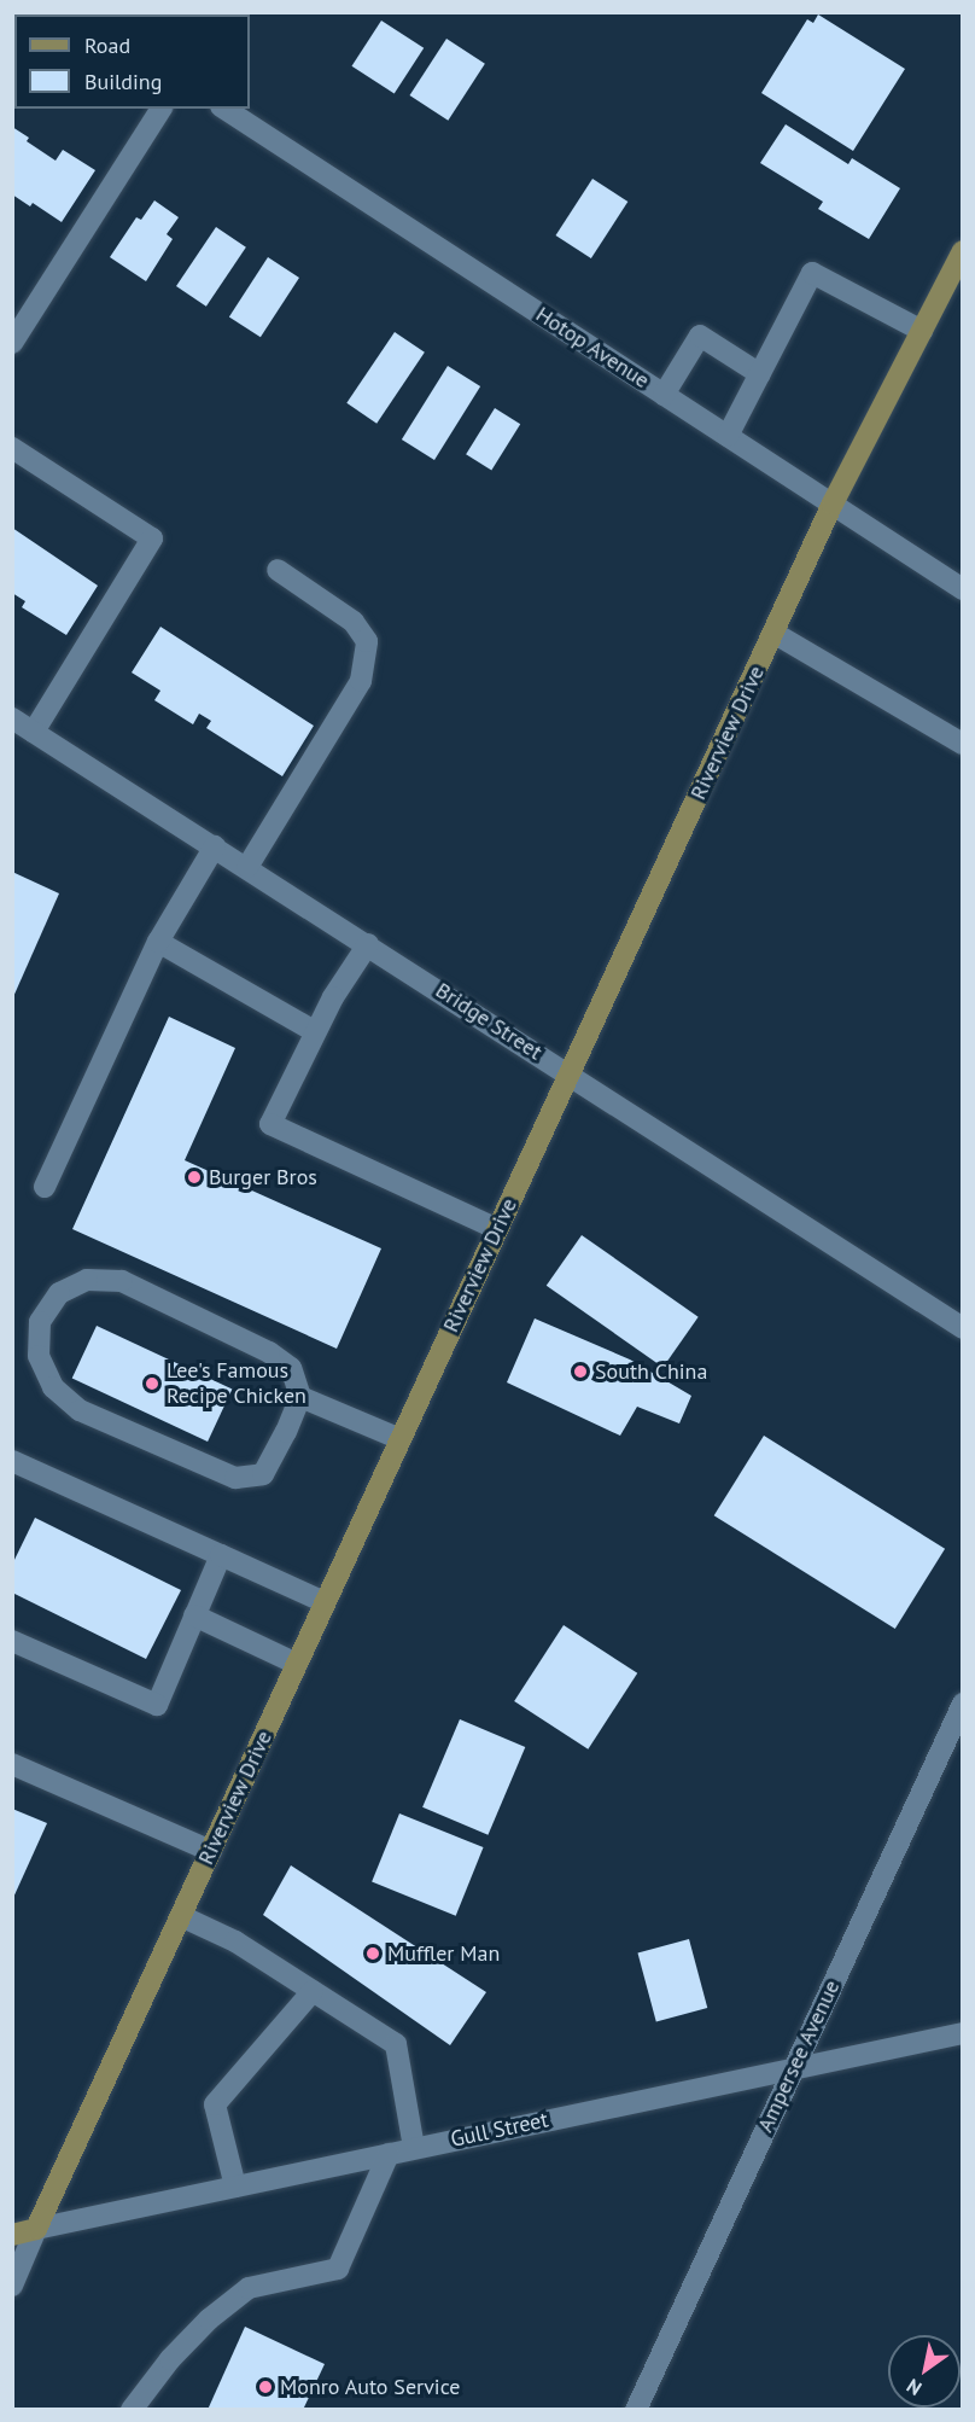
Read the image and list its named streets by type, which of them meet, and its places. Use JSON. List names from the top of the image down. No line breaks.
{"streets":{"main road":["Riverview Drive"],"street":["Hotop Avenue","Bridge Street","Ampersee Avenue","Gull Street"]},"crossings":[["Hotop Avenue","Riverview Drive"],["Riverview Drive","Bridge Street"],["Riverview Drive","Gull Street"],["Ampersee Avenue","Gull Street"]],"places":["Burger Bros","South China","Lee's Famous Recipe Chicken","Muffler Man","Monro Auto Service"],"legend":["Road","Building"],"north":"bottom left"}
